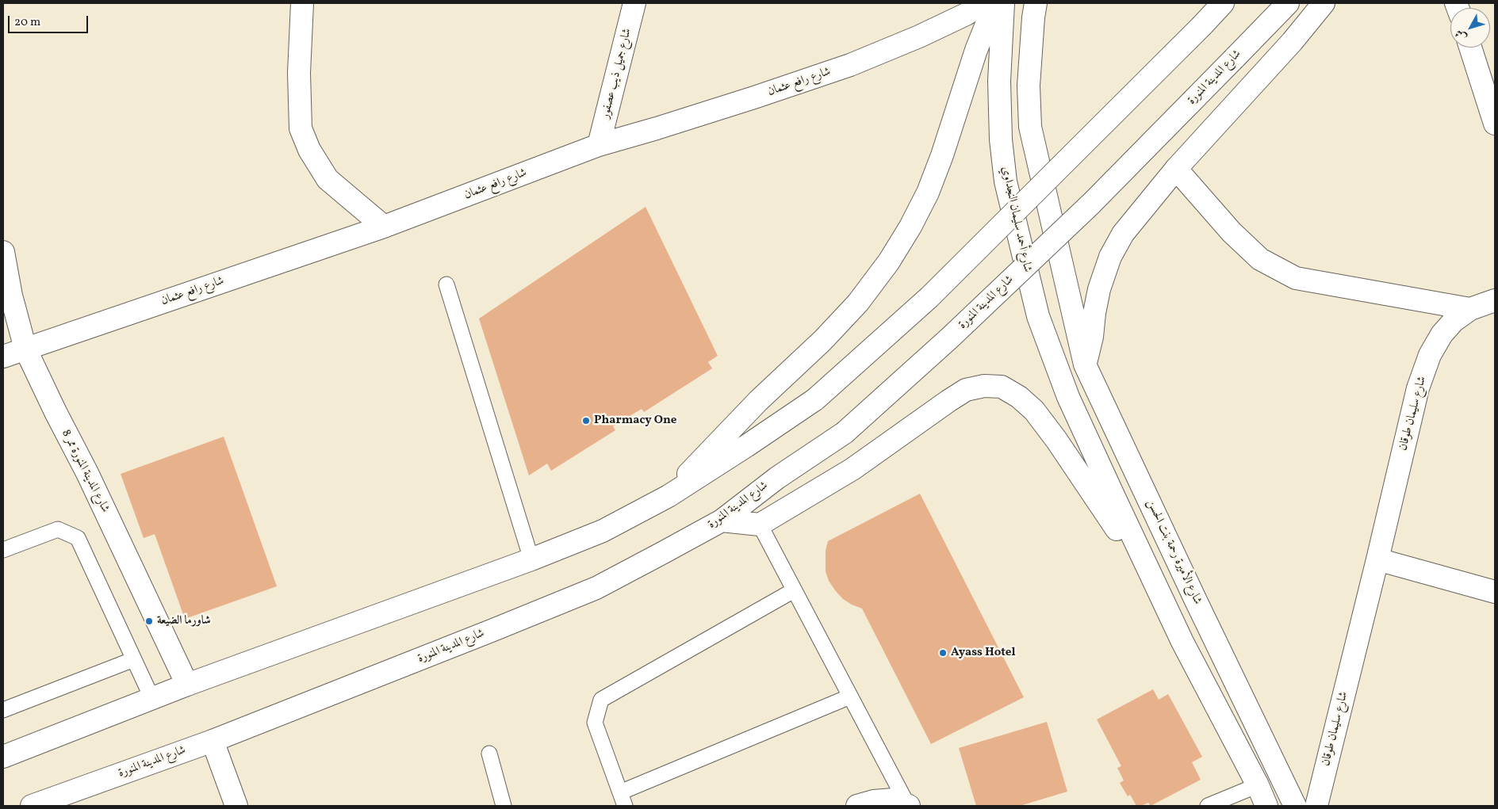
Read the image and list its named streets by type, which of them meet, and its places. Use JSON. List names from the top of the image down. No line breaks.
{"streets":{"street":["شارع جميل ذيب عصفور","شارع المدينة المنورة","شارع رافع عثمان","شارع أحمد سليمان النجداوي","شارع سليمان طوقان","شارع المدينة المنورة ممر 8","شارع الأميرة رحمة بنت الحسن"]},"crossings":[["شارع جميل ذيب عصفور","شارع رافع عثمان"],["شارع رافع عثمان","شارع المدينة المنورة ممر 8"]],"places":["Pharmacy One","شاورما الضيعة","Ayass Hotel"],"scale_bar":"20 m","north":"bottom left"}
